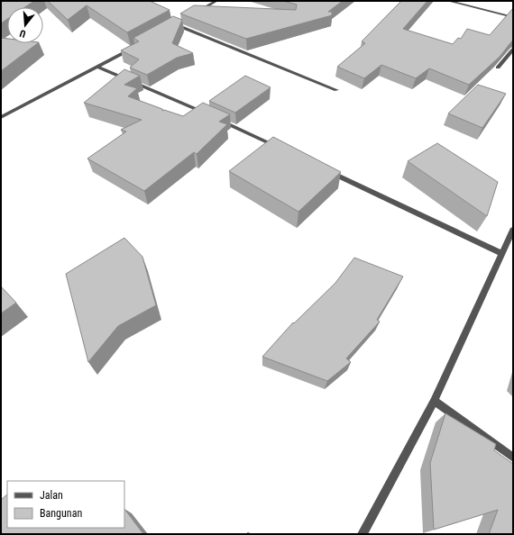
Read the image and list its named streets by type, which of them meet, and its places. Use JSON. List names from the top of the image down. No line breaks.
{"legend":["Jalan","Bangunan"],"north":"bottom"}
